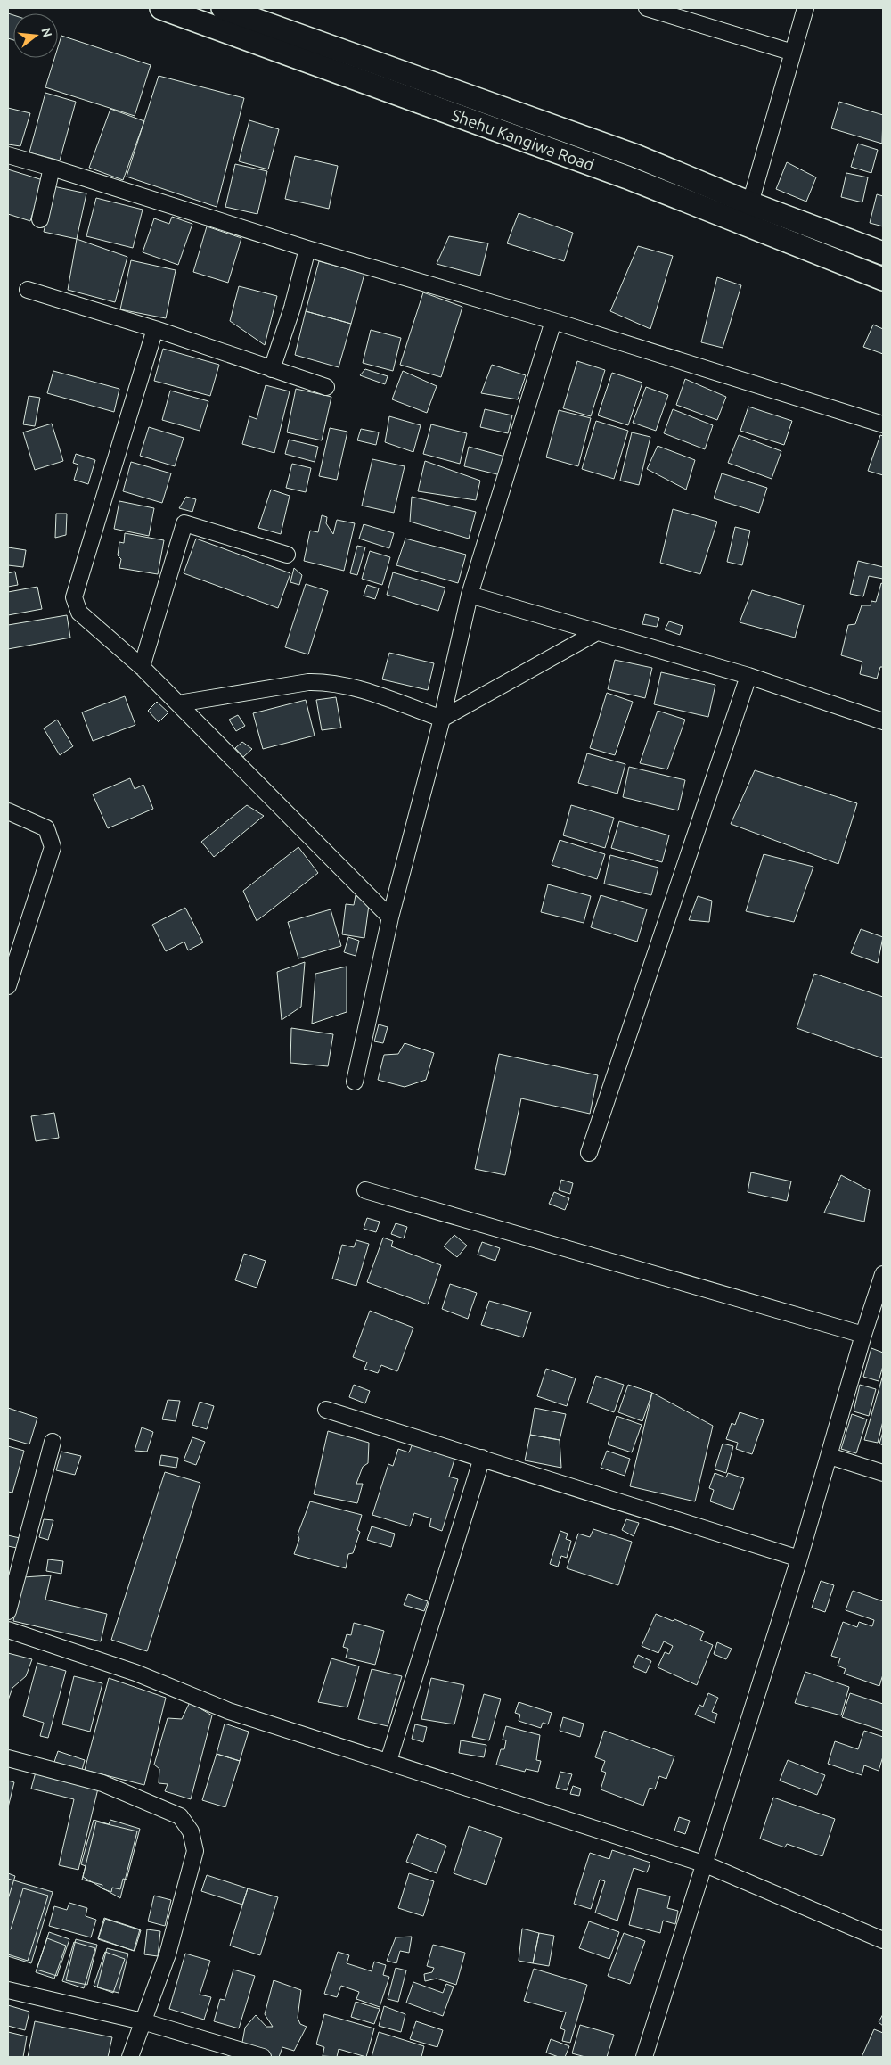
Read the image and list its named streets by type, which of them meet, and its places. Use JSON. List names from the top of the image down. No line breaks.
{"streets":{"main road":["Shehu Kangiwa Road"]},"north":"right"}
